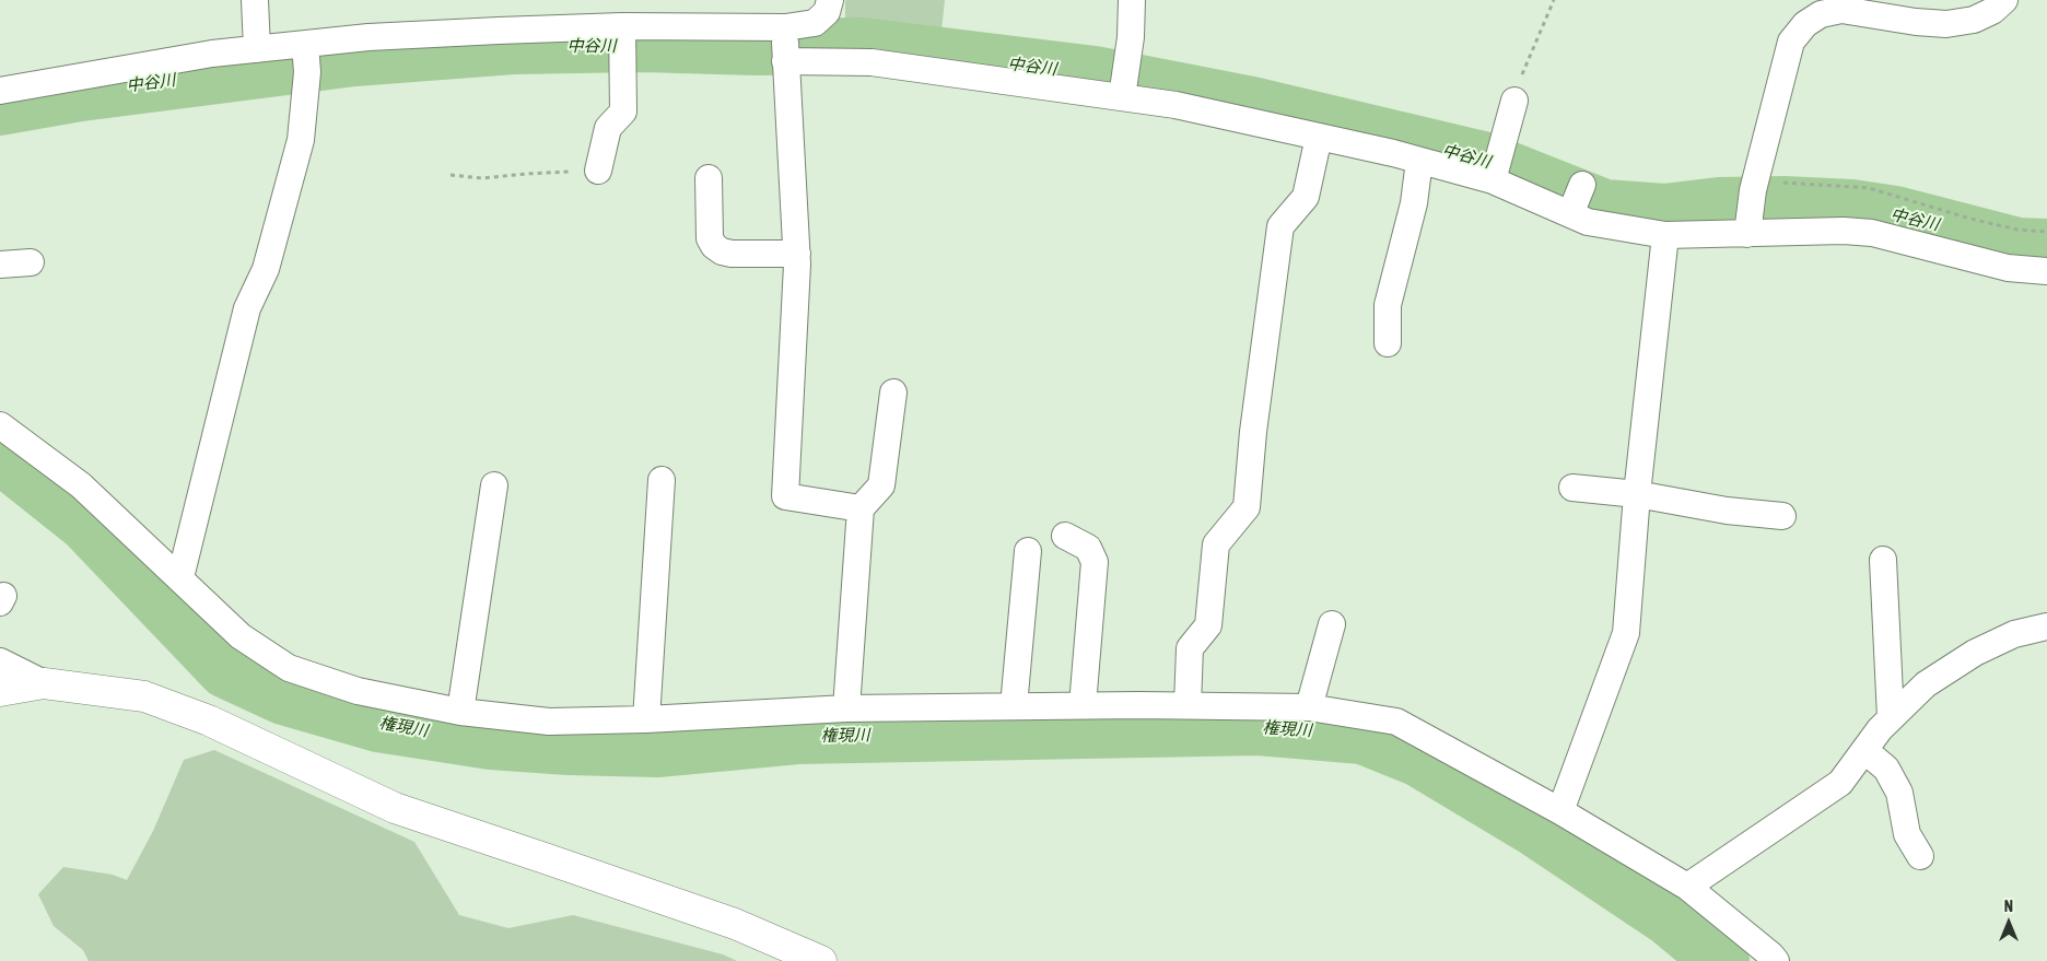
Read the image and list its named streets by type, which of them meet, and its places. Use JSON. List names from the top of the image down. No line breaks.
{"water":["中谷川","権現川"],"north":"top"}
